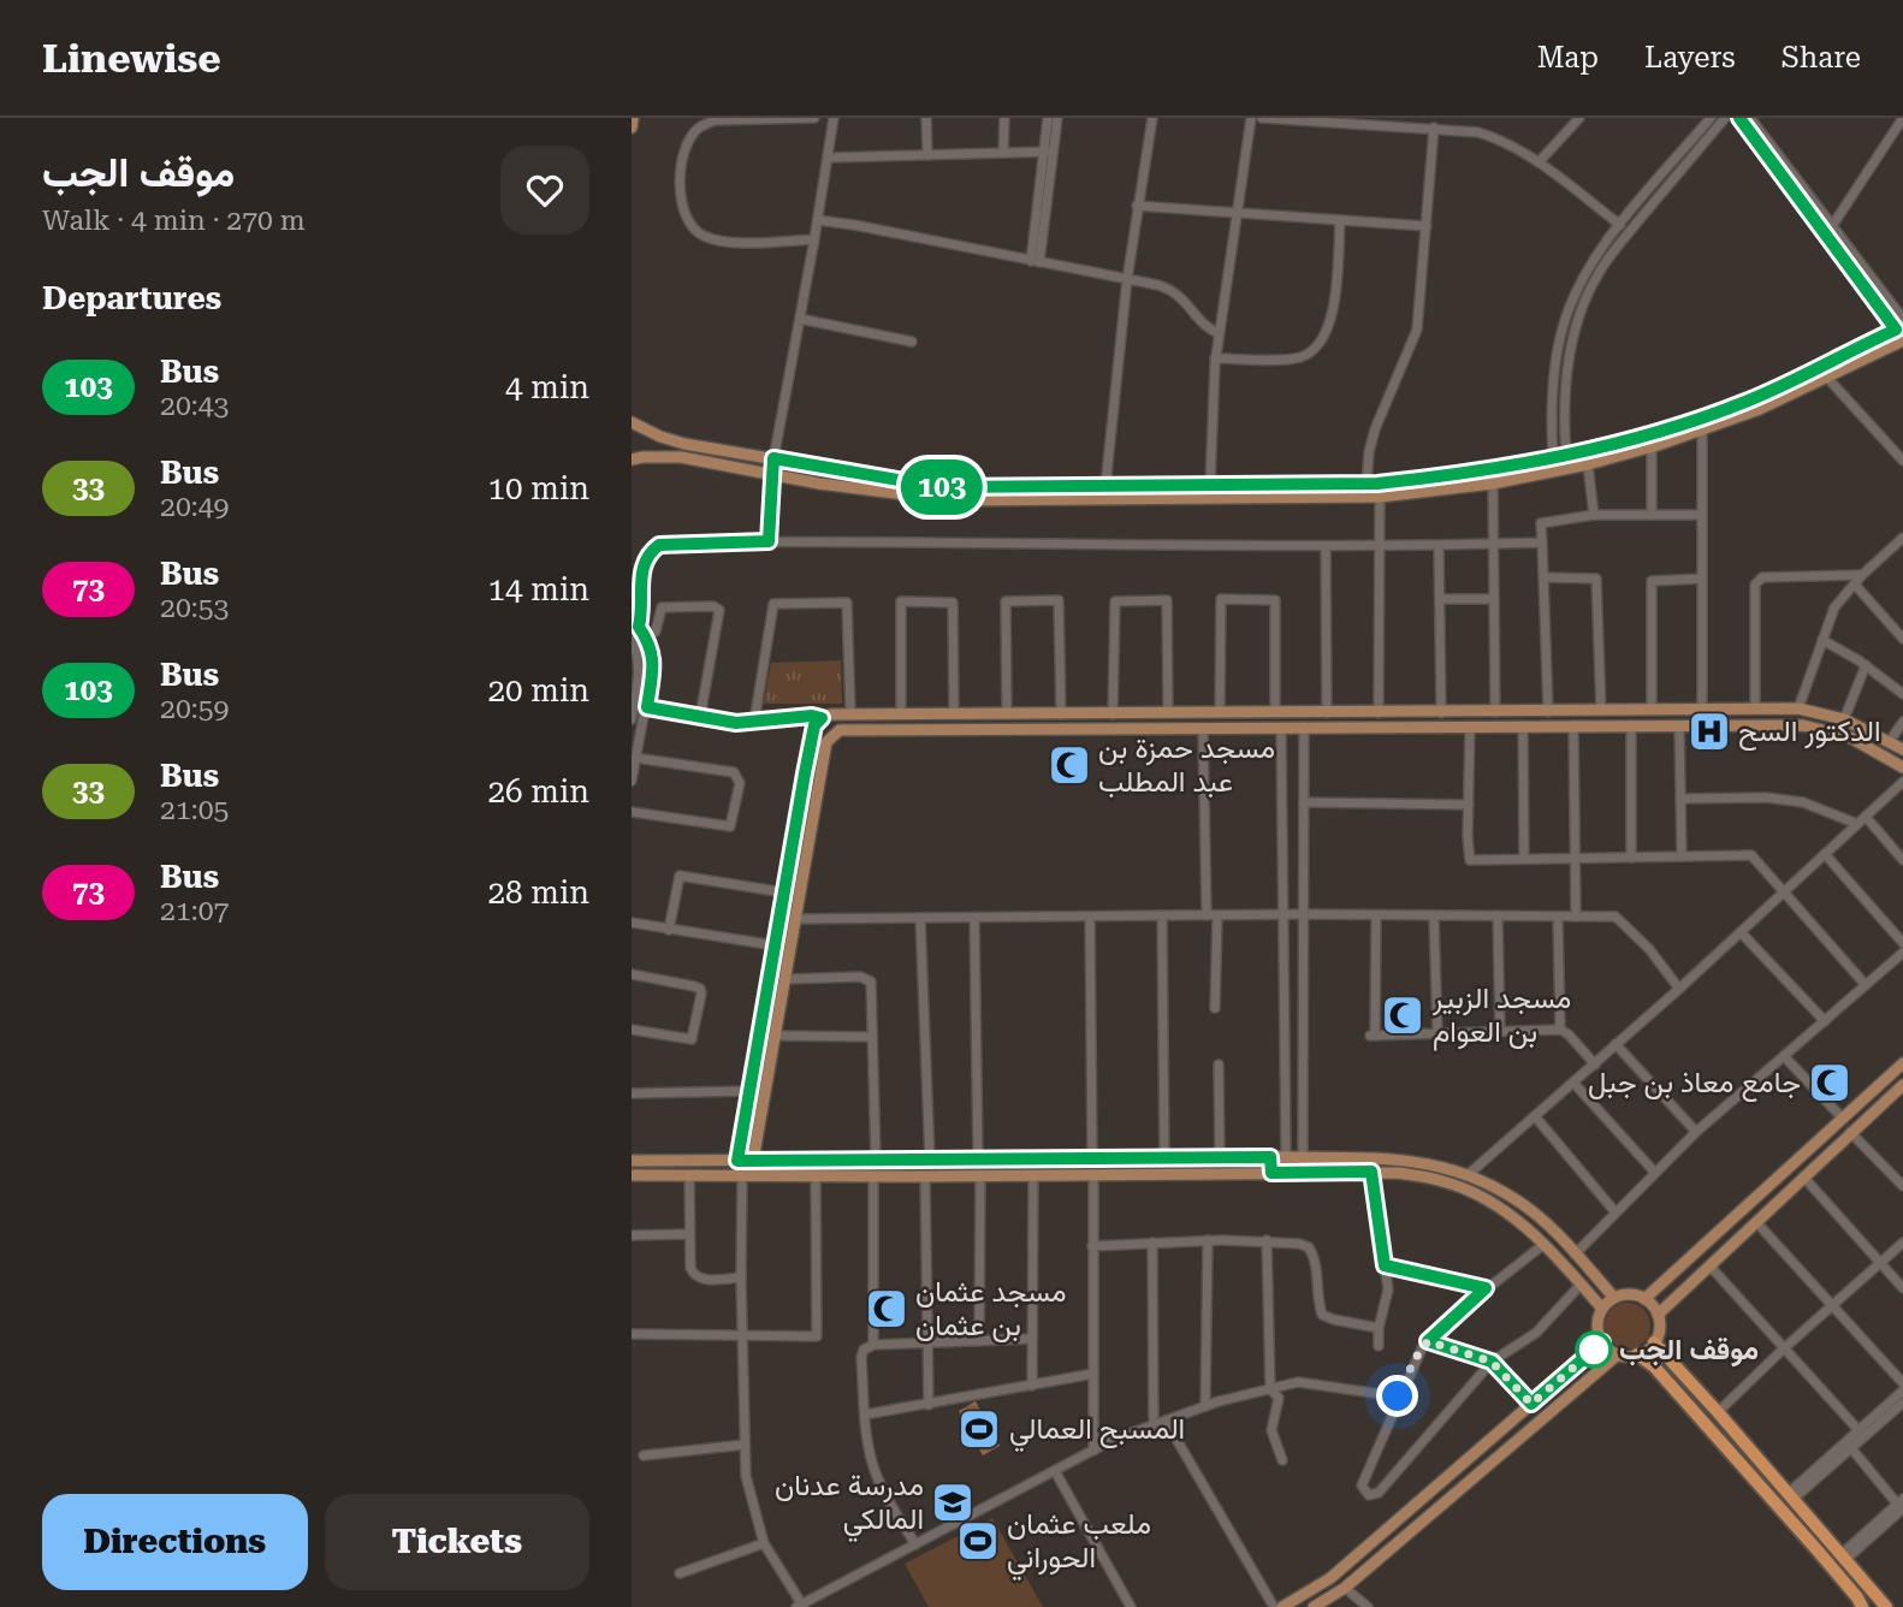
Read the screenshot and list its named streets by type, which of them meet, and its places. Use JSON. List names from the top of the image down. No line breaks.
{"places":{"hospital":["الدكتور السح"],"mosque":["مسجد حمزة بن عبد المطلب","مسجد الزبير بن العوام","جامع معاذ بن جبل","مسجد عثمان بن عثمان"],"other":["موقف الجب"],"sports":["المسبح العمالي","ملعب عثمان الحوراني"],"school or university":["مدرسة عدنان المالكي"]},"lines":["bus line 103"],"page":{"header":"Linewise","nav":["Map","Layers","Share"],"heading":[["موقف الجب","Walk · 4 min · 270 m"],"Departures"],"on_map":"103","list":[{"mark":"103","name":"Bus","note":"20:43","value":"4 min"},{"mark":"33","name":"Bus","note":"20:49","value":"10 min"},{"mark":"73","name":"Bus","note":"20:53","value":"14 min"},{"mark":"103","name":"Bus","note":"20:59","value":"20 min"},{"mark":"33","name":"Bus","note":"21:05","value":"26 min"},{"mark":"73","name":"Bus","note":"21:07","value":"28 min"}],"buttons":["Directions","Tickets"]}}
